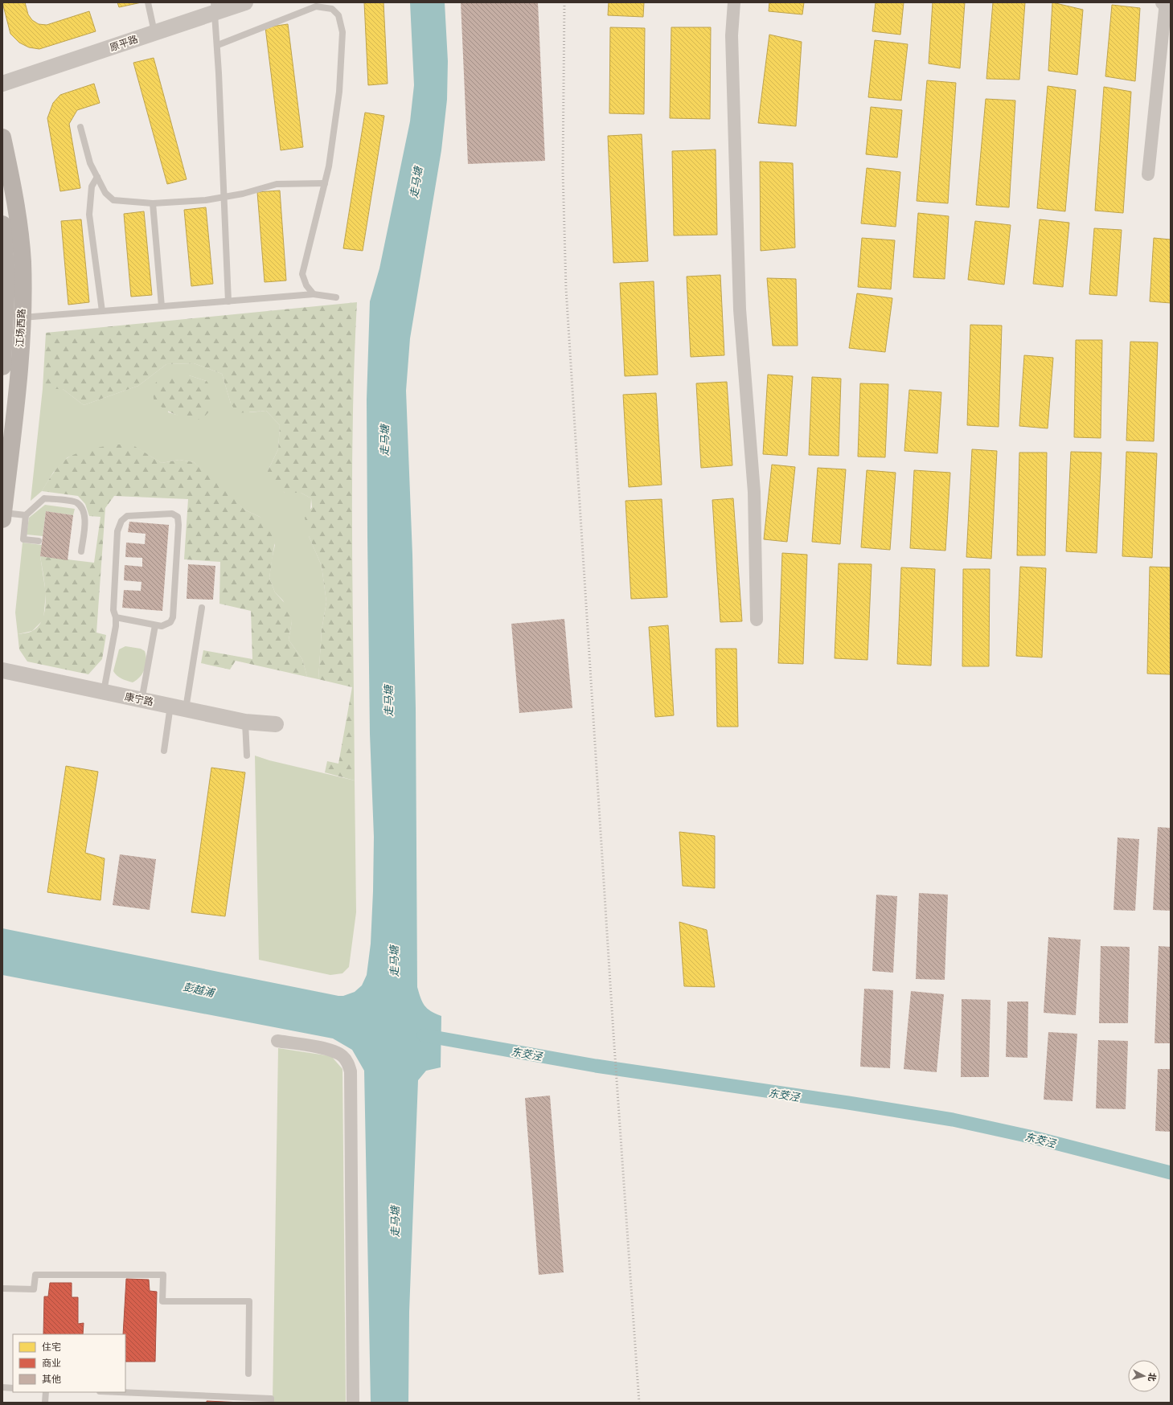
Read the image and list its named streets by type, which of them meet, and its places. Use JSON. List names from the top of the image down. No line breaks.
{"streets":{"main road":["江场西路"],"street":["原平路","康宁路"]},"water":["走马塘","彭越浦","东茭泾"],"legend":["住宅","商业","其他"],"north":"right"}
